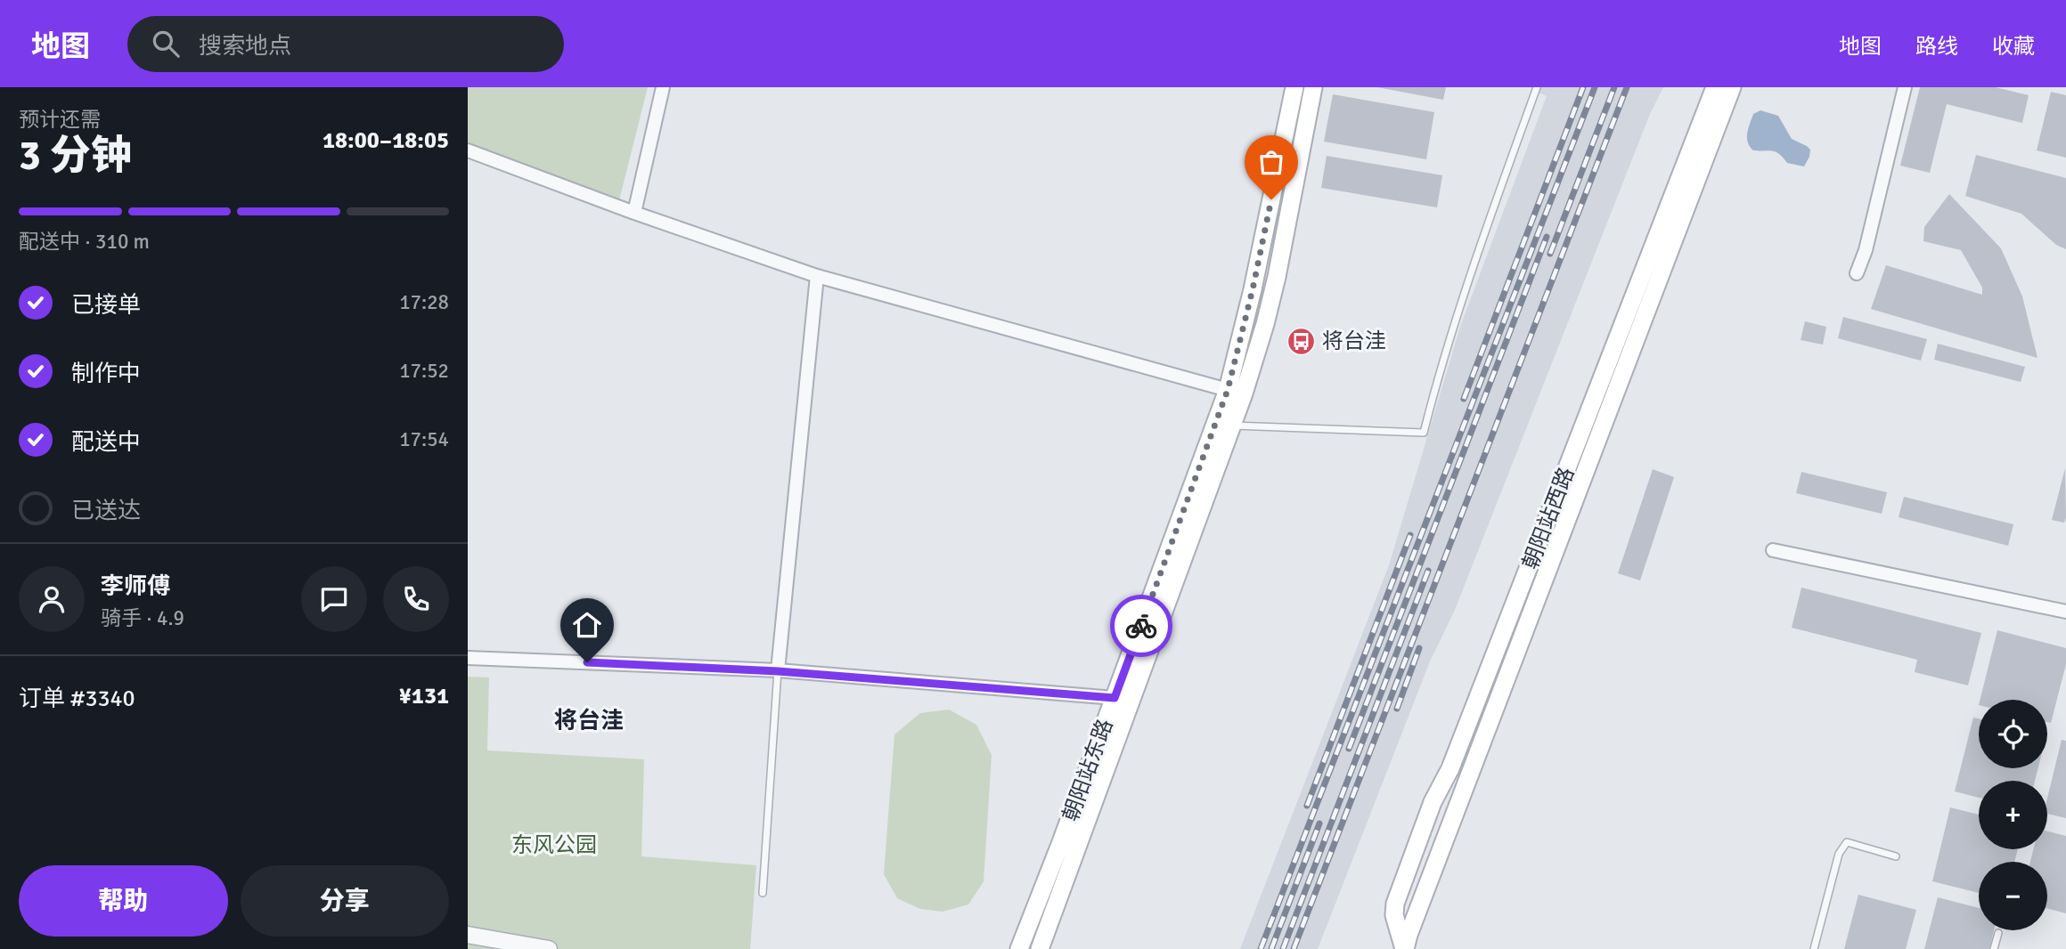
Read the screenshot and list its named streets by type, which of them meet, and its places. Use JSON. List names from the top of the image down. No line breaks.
{"streets":{"main road":["朝阳站西路","朝阳站东路"]},"districts":["将台洼"],"parks":["东风公园"],"places":{"bus stop":["将台洼"]},"page":{"header":"地图","search":"搜索地点","nav":["地图","路线","收藏"],"heading":["3 分钟","预计还需","18:00–18:05"],"panel":["李师傅","骑手 · 4.9","订单 #3340","¥131"],"bar":"配送中 · 310 m","list":[["已接单","17:28"],["制作中","17:52"],["配送中","17:54"],"已送达"],"map_buttons":["+","−"],"buttons":["帮助","分享"]}}
